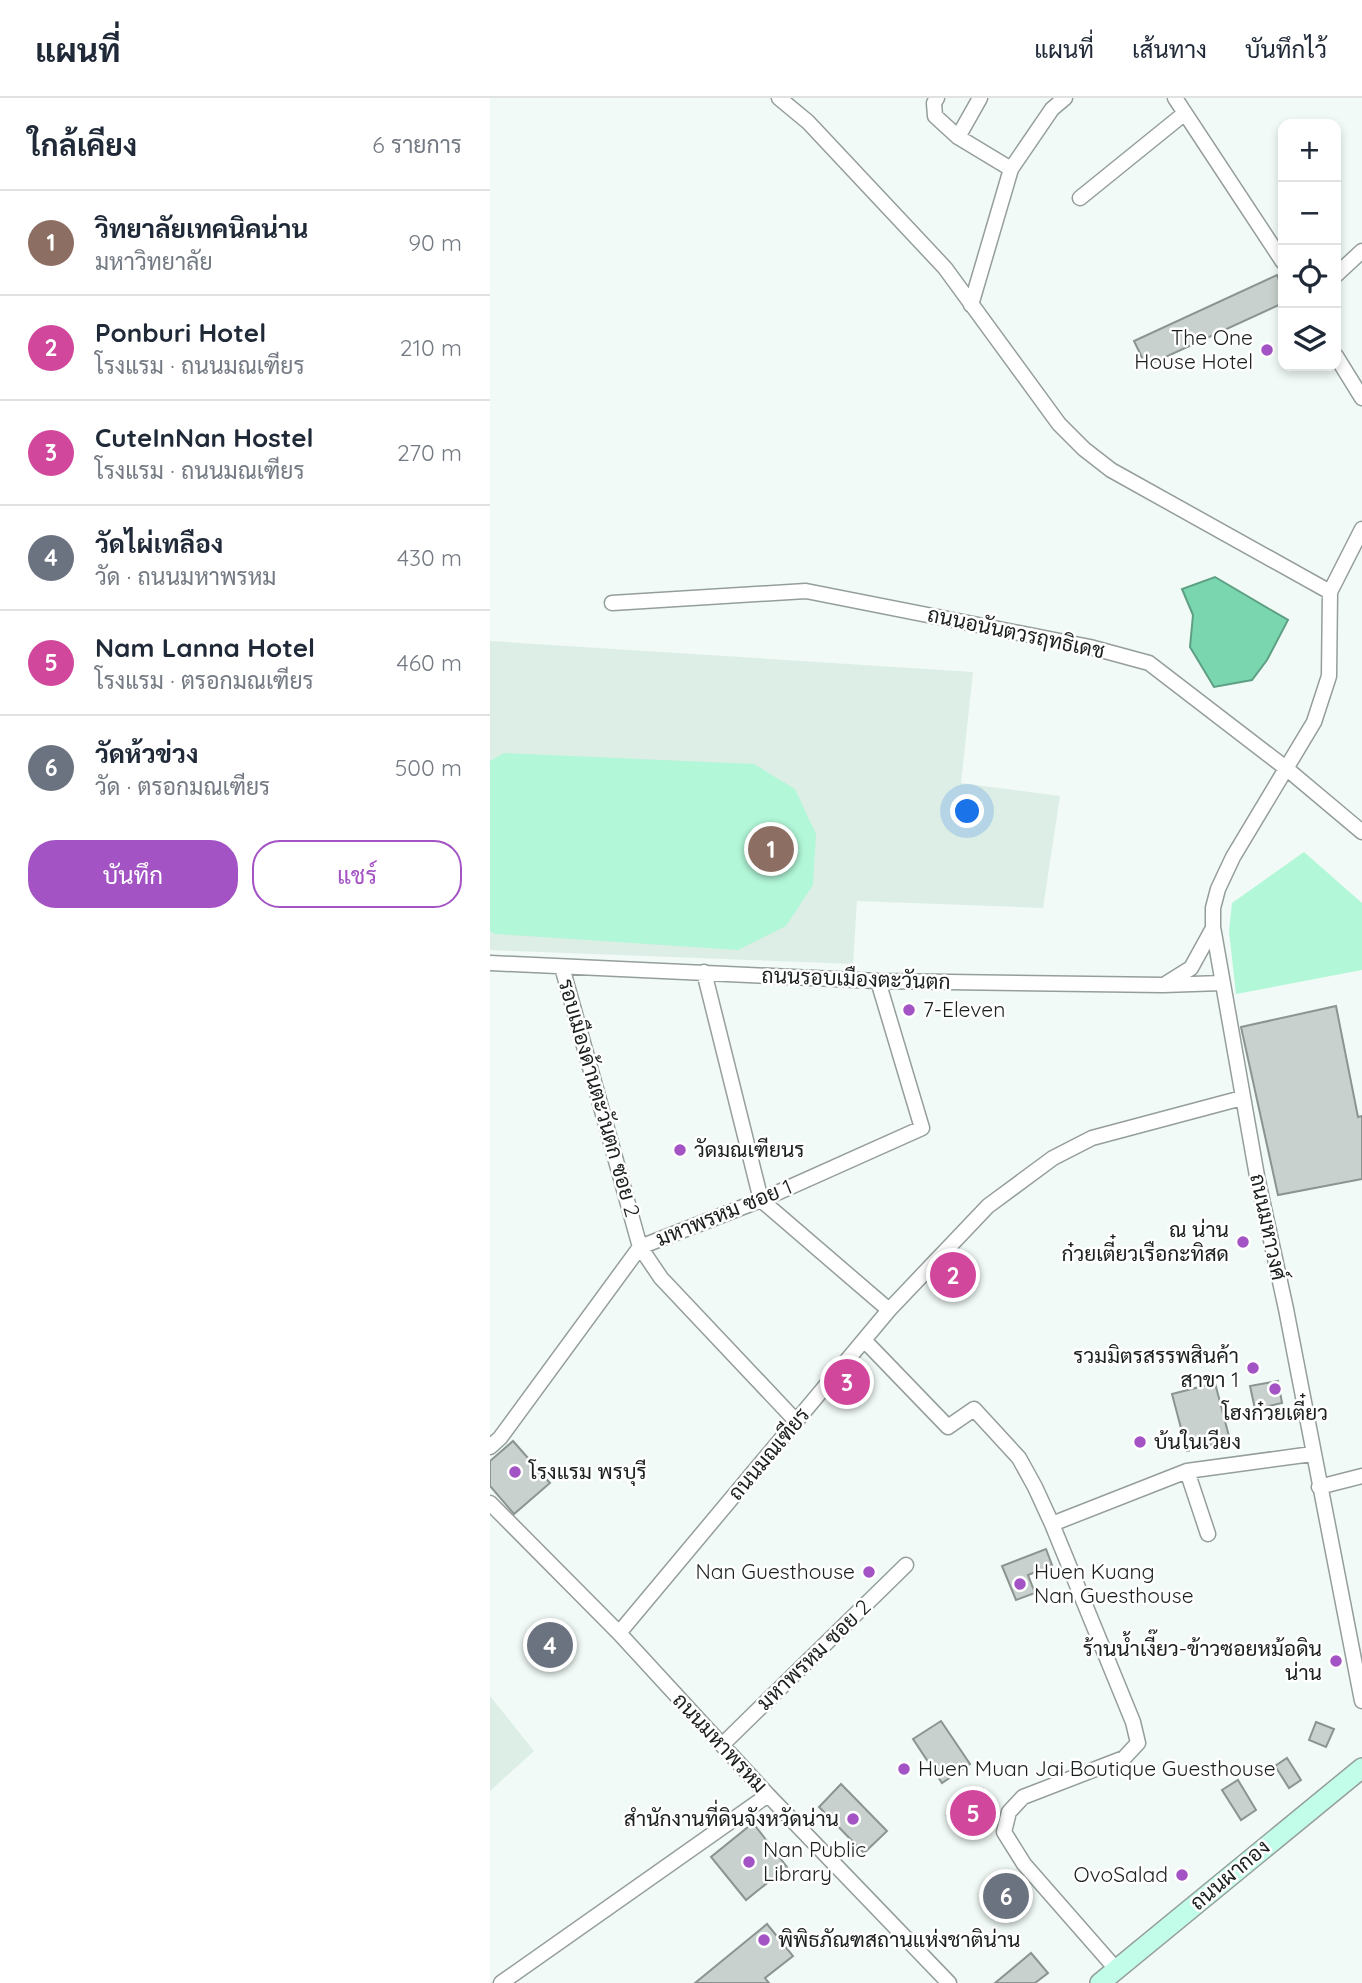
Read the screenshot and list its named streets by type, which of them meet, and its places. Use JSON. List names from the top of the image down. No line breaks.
{"streets":{"main road":["ถนนผากอง"],"street":["ถนนอนันตวรฤทธิเดช","ถนนรอบเมืองตะวันตก","รอบเมืองด้านตะวันตก ซอย 2","มหาพรหม ซอย 1","ถนนมหาวงศ์","ถนนมณเฑียร","มหาพรหม ซอย 2","ถนนมหาพรหม"]},"crossings":[["ถนนอนันตวรฤทธิเดช","ถนนมหาวงศ์"],["ถนนรอบเมืองตะวันตก","รอบเมืองด้านตะวันตก ซอย 2"],["ถนนรอบเมืองตะวันตก","มหาพรหม ซอย 1"],["ถนนรอบเมืองตะวันตก","ถนนมหาวงศ์"],["รอบเมืองด้านตะวันตก ซอย 2","มหาพรหม ซอย 1"],["รอบเมืองด้านตะวันตก ซอย 2","ถนนมณเฑียร"],["ถนนมหาวงศ์","ถนนมณเฑียร"],["ถนนมณเฑียร","ถนนมหาพรหม"],["มหาพรหม ซอย 2","ถนนมหาพรหม"]],"places":["The One House Hotel","7-Eleven","วัดมณเฑียนร","ณ น่าน ก๋วยเตี๋ยวเรือกะทิสด","รวมมิตรสรรพสินค้า สาขา 1","โฮงก๋วยเตี๋ยว","บ้นในเวียง","โรงแรม พรบุรี","Nan Guesthouse","Huen Kuang Nan Guesthouse","ร้านน้ำเงี๊ยว-ข้าวซอยหม้อดิน น่าน","Huen Muan Jai Boutique Guesthouse","สำนักงานที่ดินจังหวัดน่าน","Nan Public Library","OvoSalad","พิพิธภัณฑสถานแห่งชาติน่าน"],"page":{"header":"แผนที่","nav":["แผนที่","เส้นทาง","บันทึกไว้"],"heading":["ใกล้เคียง","6 รายการ"],"map_buttons":["+","−"],"list":[{"mark":"1","name":"วิทยาลัยเทคนิคน่าน","note":"มหาวิทยาลัย","value":"90 m"},{"mark":"2","name":"Ponburi Hotel","note":"โรงแรม · ถนนมณเฑียร","value":"210 m"},{"mark":"3","name":"CuteInNan Hostel","note":"โรงแรม · ถนนมณเฑียร","value":"270 m"},{"mark":"4","name":"วัดไผ่เทลือง","note":"วัด · ถนนมหาพรหม","value":"430 m"},{"mark":"5","name":"Nam Lanna Hotel","note":"โรงแรม · ตรอกมณเฑียร","value":"460 m"},{"mark":"6","name":"วัดห้วข่วง","note":"วัด · ตรอกมณเฑียร","value":"500 m"}],"buttons":["บันทึก","แชร์"],"pins":["1","2","3","4","5","6"]}}
